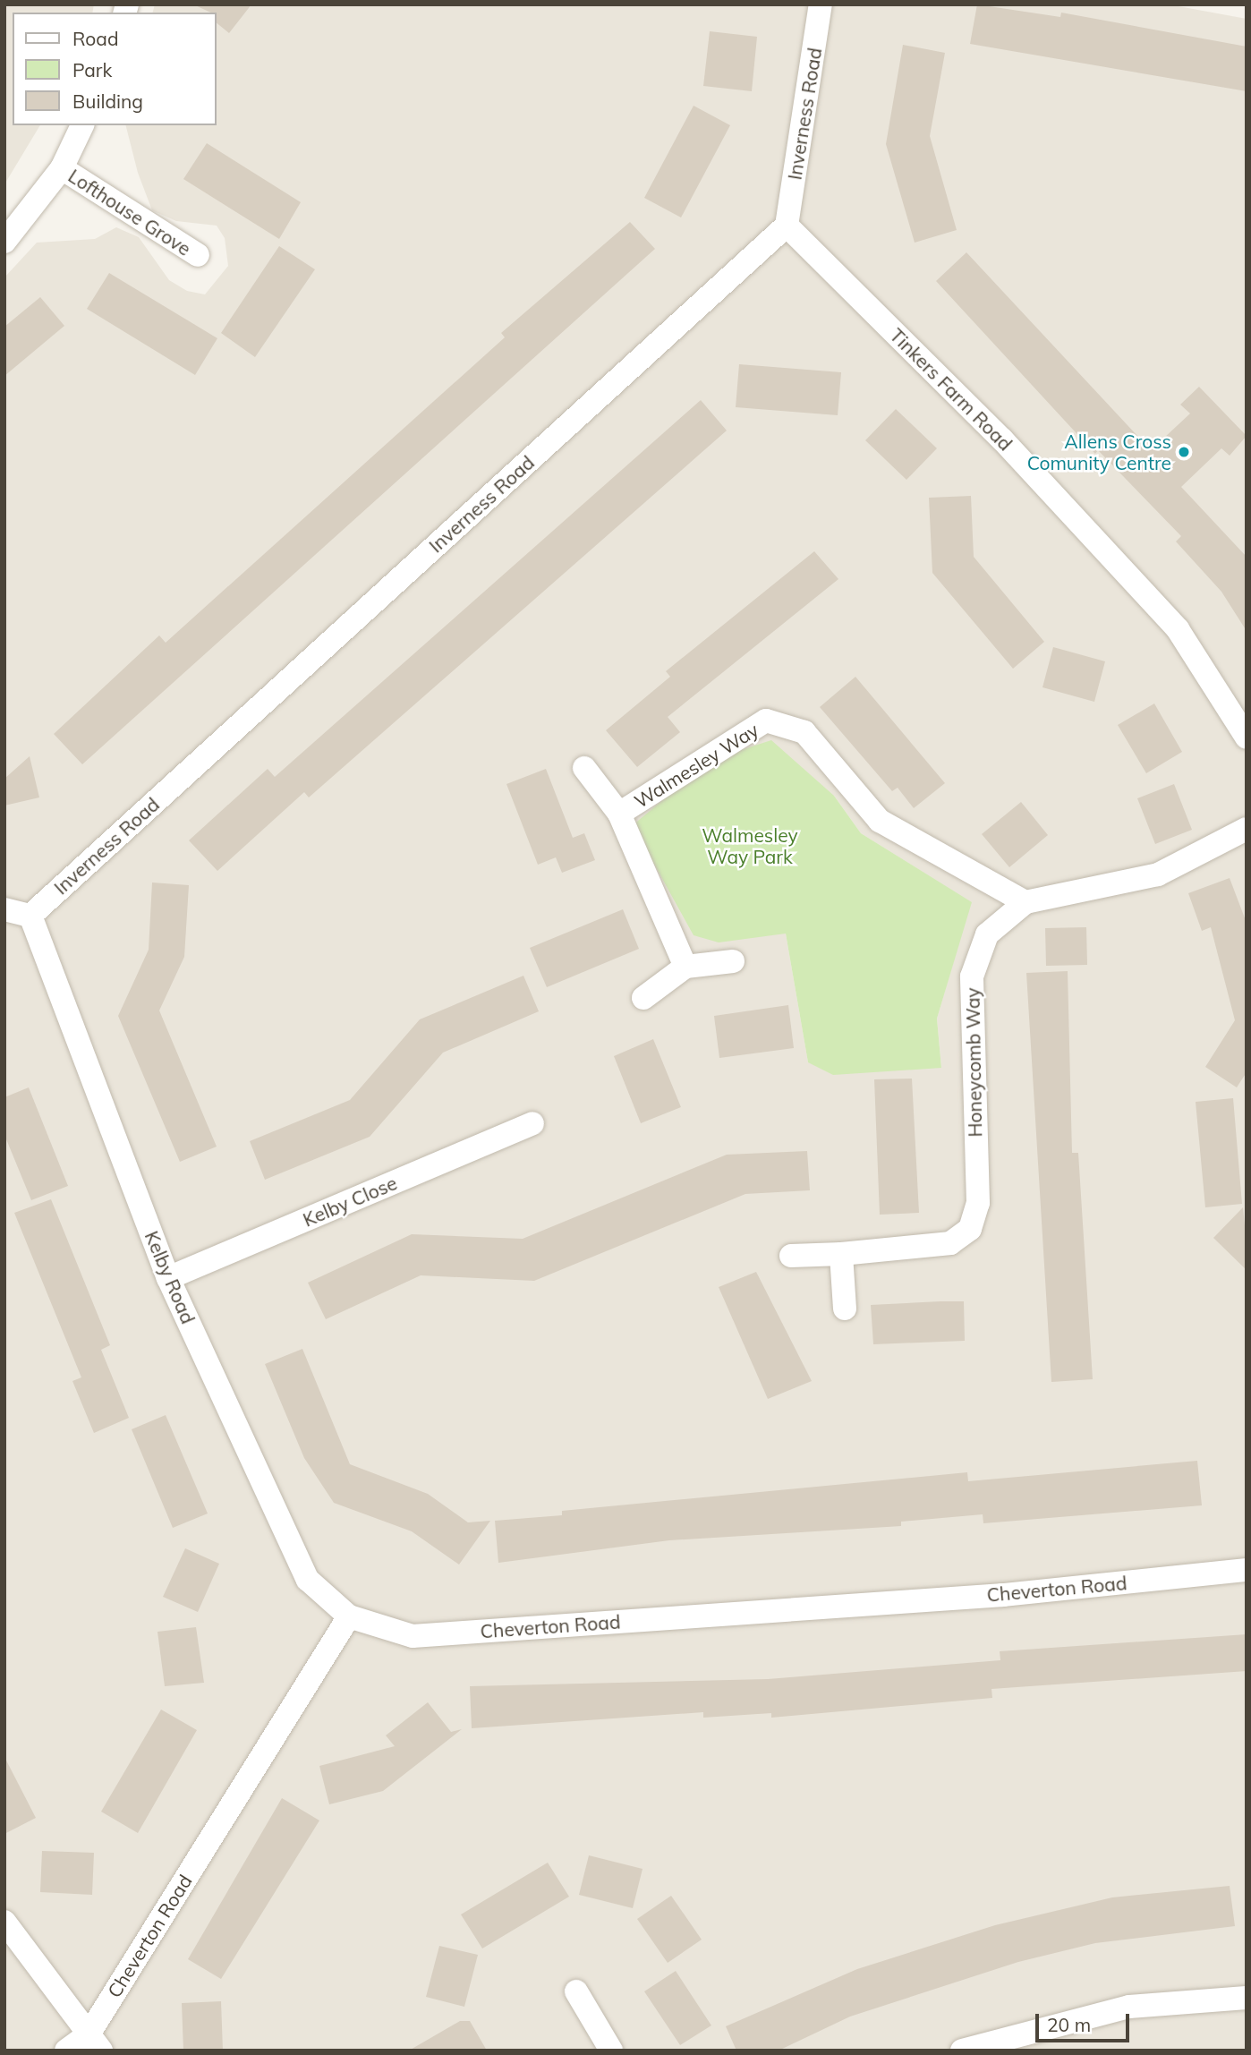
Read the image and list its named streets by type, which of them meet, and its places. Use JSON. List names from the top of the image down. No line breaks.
{"streets":{"street":["Inverness Road","Lofthouse Grove","Tinkers Farm Road","Walmesley Way","Honeycomb Way","Kelby Close","Kelby Road","Cheverton Road"]},"crossings":[["Inverness Road","Tinkers Farm Road"],["Inverness Road","Kelby Road"],["Walmesley Way","Honeycomb Way"],["Kelby Close","Kelby Road"],["Kelby Road","Cheverton Road"]],"parks":["Walmesley Way Park"],"places":["Allens Cross Comunity Centre"],"legend":["Road","Park","Building"],"scale_bar":"20 m"}
